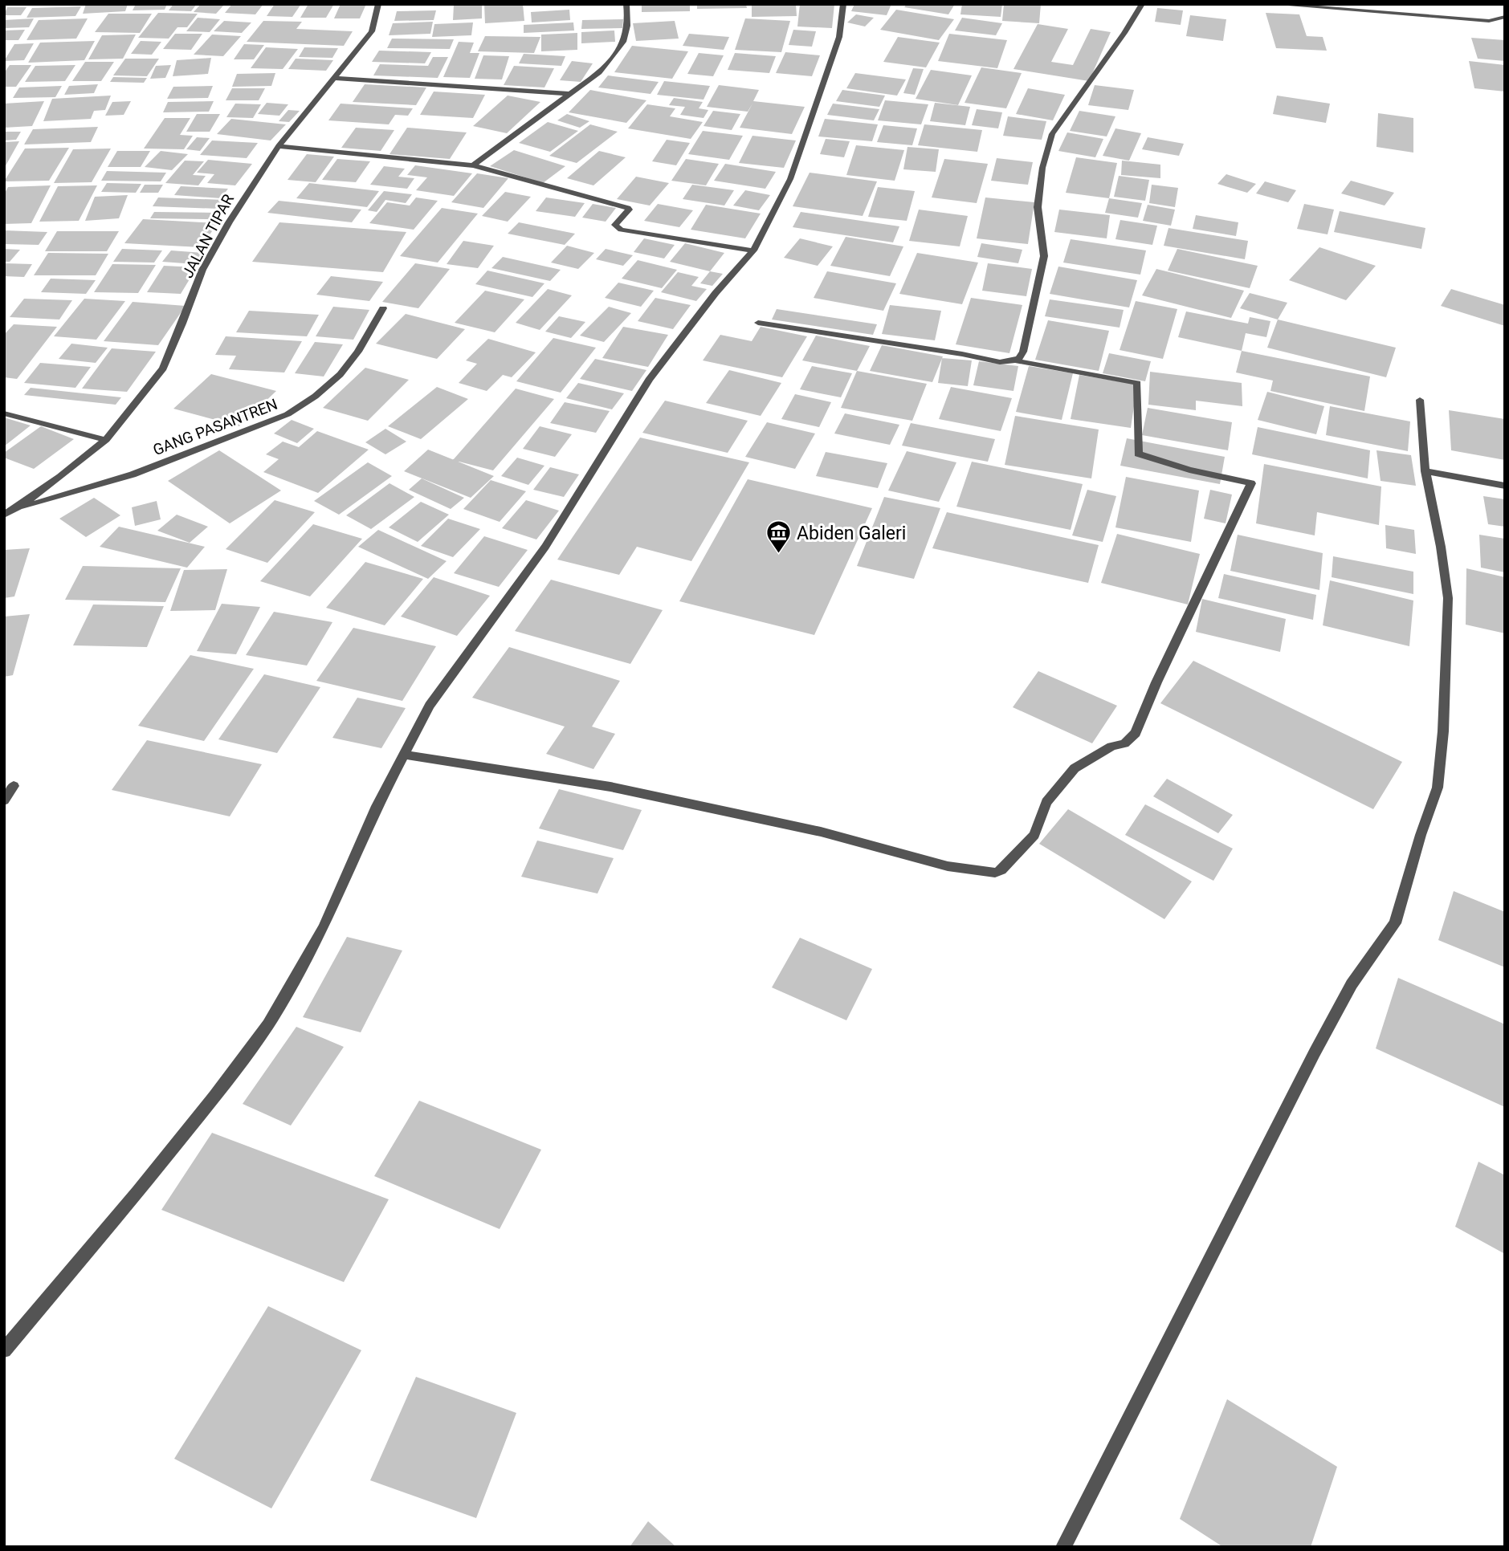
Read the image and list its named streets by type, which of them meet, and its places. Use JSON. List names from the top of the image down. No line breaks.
{"streets":{"street":["JALAN TIPAR","GANG PASANTREN"]},"crossings":[["JALAN TIPAR","GANG PASANTREN"]],"places":{"museum":["Abiden Galeri"]}}
